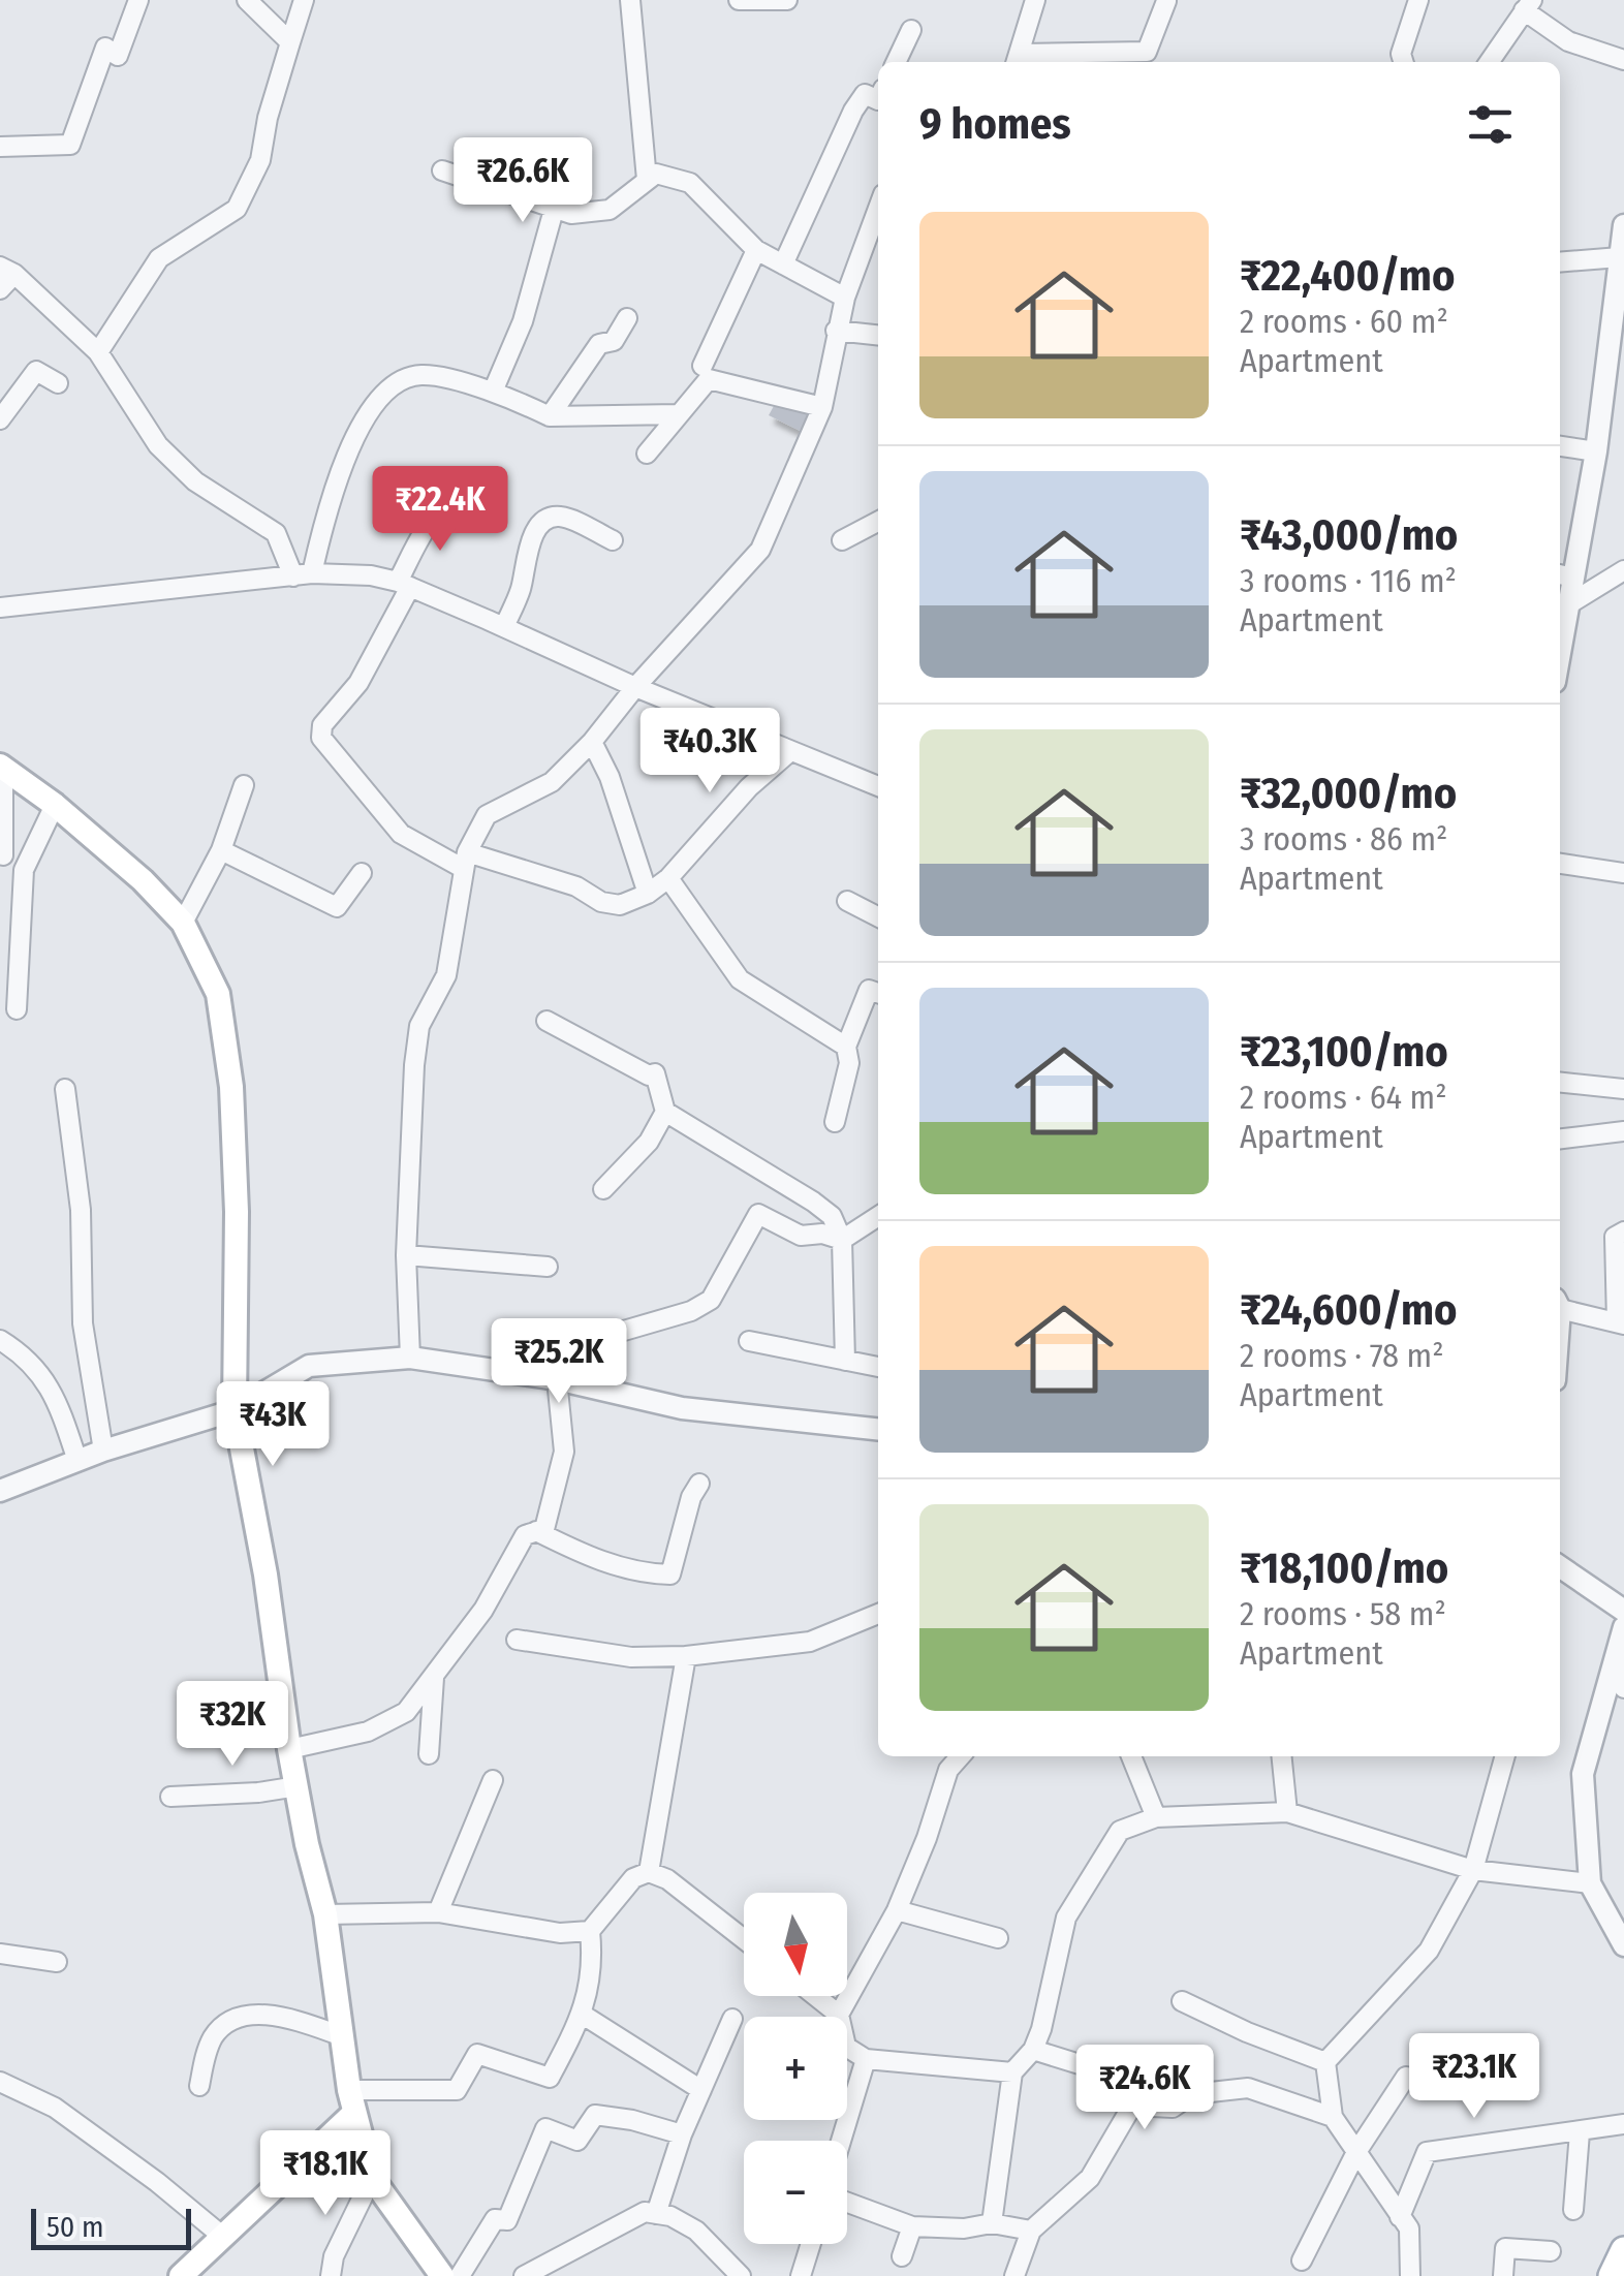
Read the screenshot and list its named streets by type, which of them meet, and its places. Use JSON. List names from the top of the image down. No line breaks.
{"scale_bar":"50 m","north":"bottom","page":{"heading":"9 homes","price":["₹26.6K","₹22.4K","₹40.3K","₹25.2K","₹43K","₹32K","₹23.1K","₹24.6K","₹18.1K"],"list":[{"name":"₹22,400/mo","note":"2 rooms · 60 m² · Apartment"},{"name":"₹43,000/mo","note":"3 rooms · 116 m² · Apartment"},{"name":"₹32,000/mo","note":"3 rooms · 86 m² · Apartment"},{"name":"₹23,100/mo","note":"2 rooms · 64 m² · Apartment"},{"name":"₹24,600/mo","note":"2 rooms · 78 m² · Apartment"},{"name":"₹18,100/mo","note":"2 rooms · 58 m² · Apartment"}],"map_buttons":["+","−"],"scale":"50 m"}}
